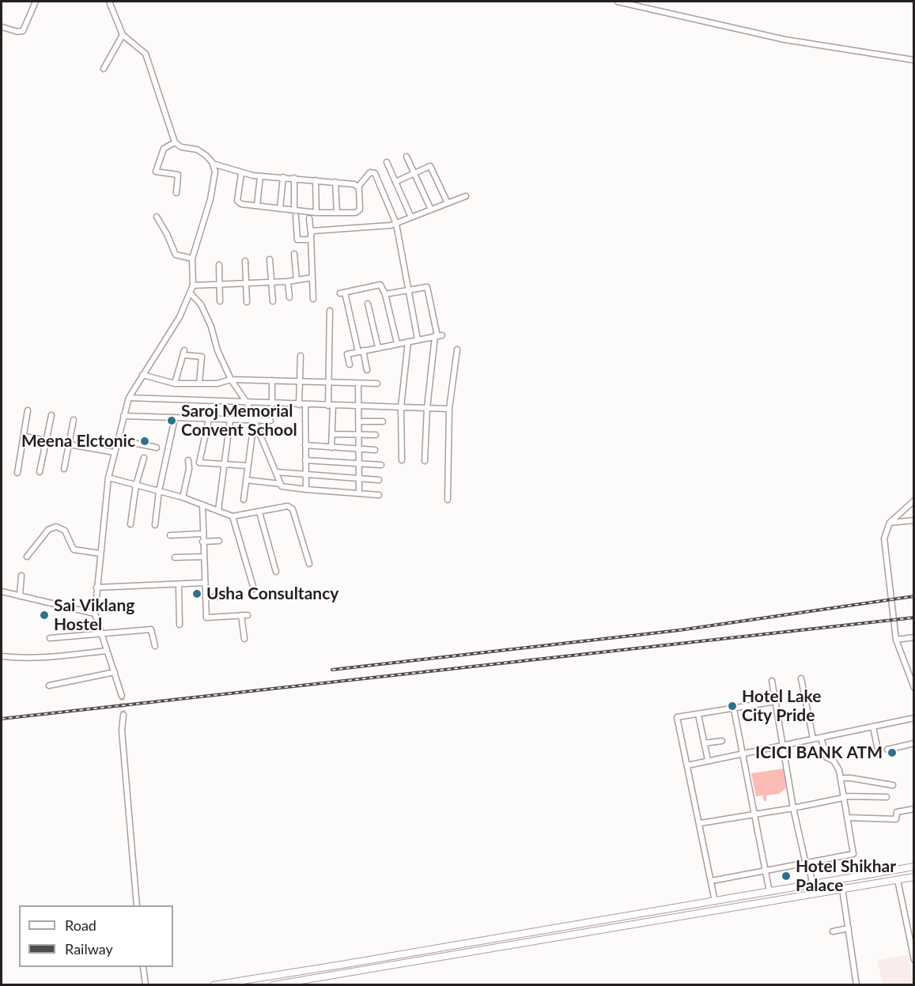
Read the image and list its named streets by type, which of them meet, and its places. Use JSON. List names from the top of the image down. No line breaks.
{"places":["Saroj Memorial Convent School","Meena Elctonic","Usha Consultancy","Sai Viklang Hostel","Hotel Lake City Pride","ICICI BANK ATM","Hotel Shikhar Palace"],"legend":["Road","Railway"]}
